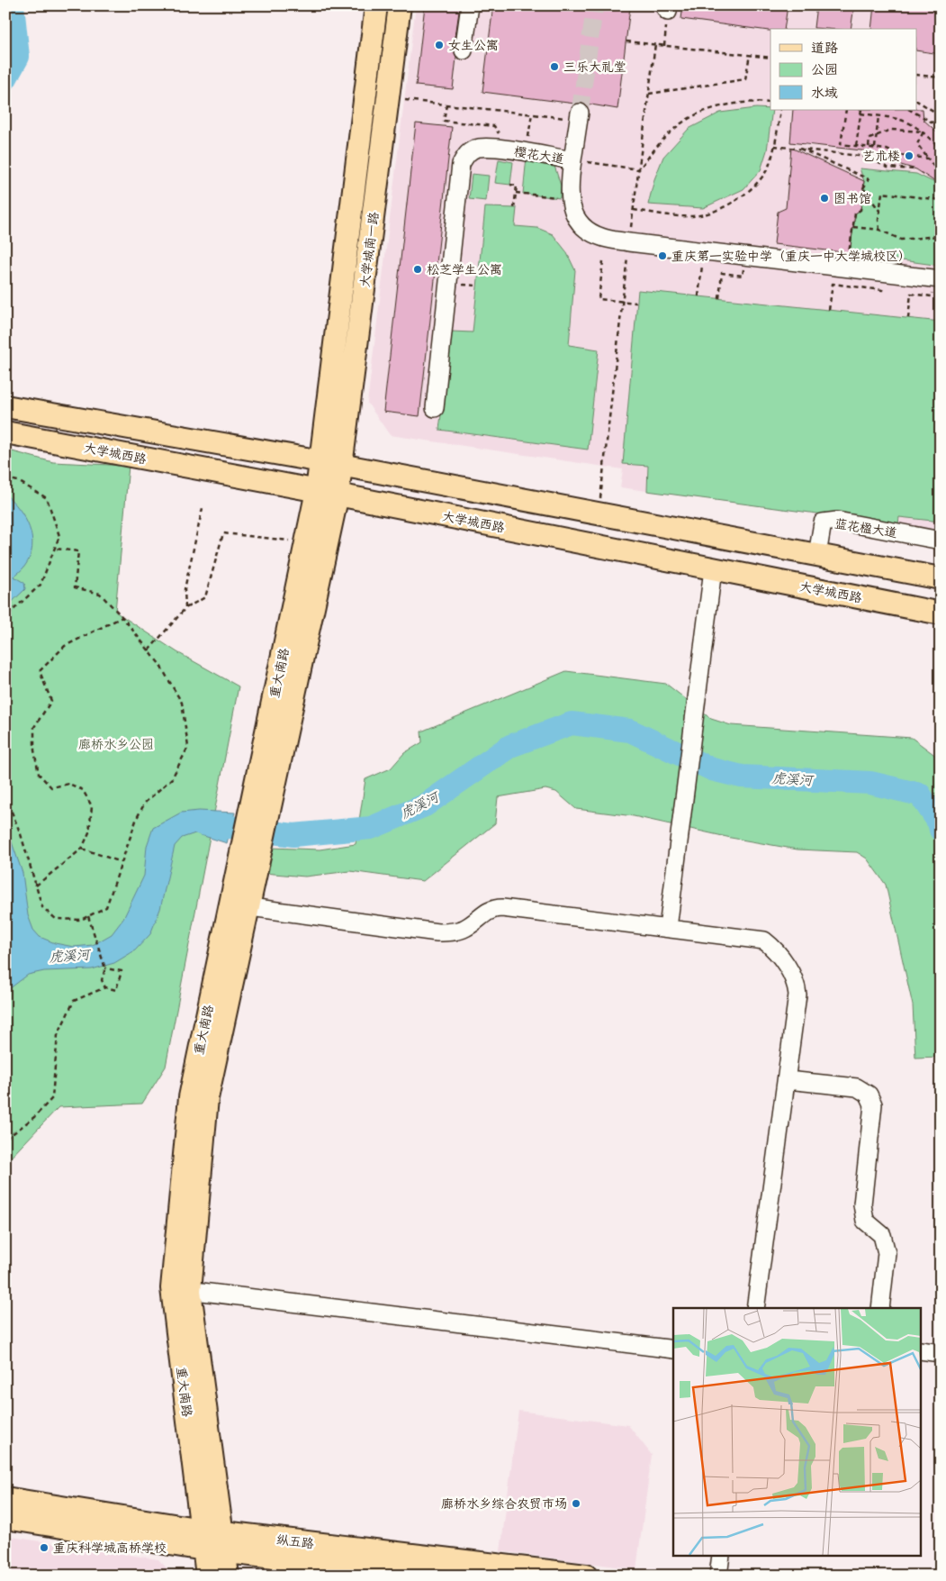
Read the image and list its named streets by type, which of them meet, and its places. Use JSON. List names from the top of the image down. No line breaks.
{"streets":{"main road":["大学城南一路","大学城西路","重大南路","纵五路"],"street":["樱花大道","蓝花楹大道"]},"crossings":[["大学城南一路","大学城西路"],["大学城南一路","重大南路"],["大学城西路","重大南路"],["重大南路","纵五路"]],"water":["虎溪河"],"parks":["廊桥水乡公园"],"places":["女生公寓","三乐大礼堂","艺术楼","图书馆","重庆第一实验中学（重庆一中大学城校区）","松芝学生公寓","廊桥水乡综合农贸市场","重庆科学城高桥学校"],"legend":["道路","公园","水域"]}
